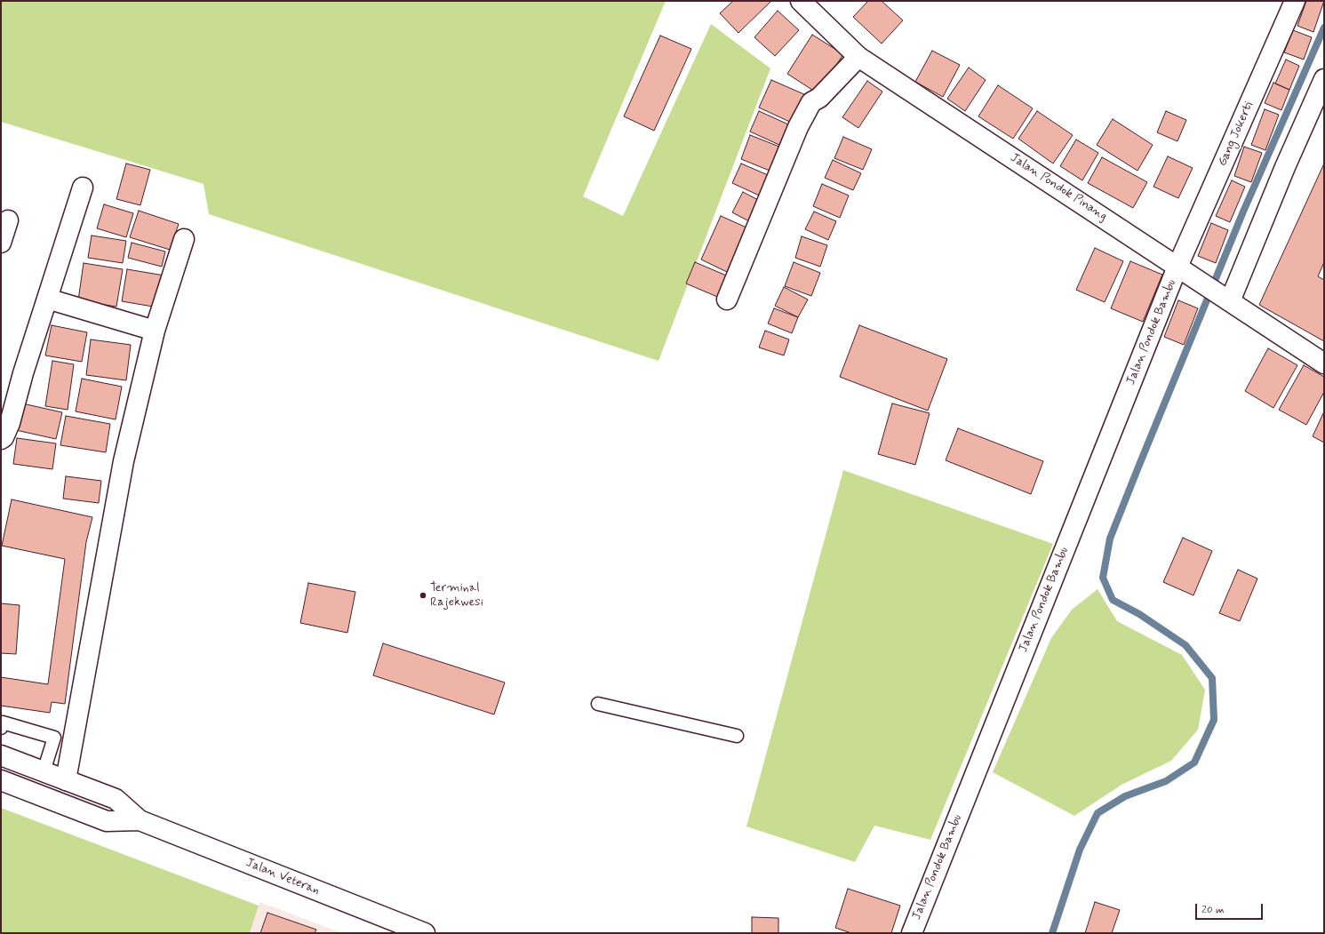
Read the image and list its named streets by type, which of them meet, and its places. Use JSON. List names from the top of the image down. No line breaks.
{"streets":{"street":["Gang Jokerti","Jalan Pondok Pinang","Jalan Pondok Bambu","Jalan Veteran"]},"crossings":[["Gang Jokerti","Jalan Pondok Pinang"],["Gang Jokerti","Jalan Pondok Bambu"],["Jalan Pondok Pinang","Jalan Pondok Bambu"]],"places":["Terminal Rajekwesi"],"scale_bar":"20 m"}
